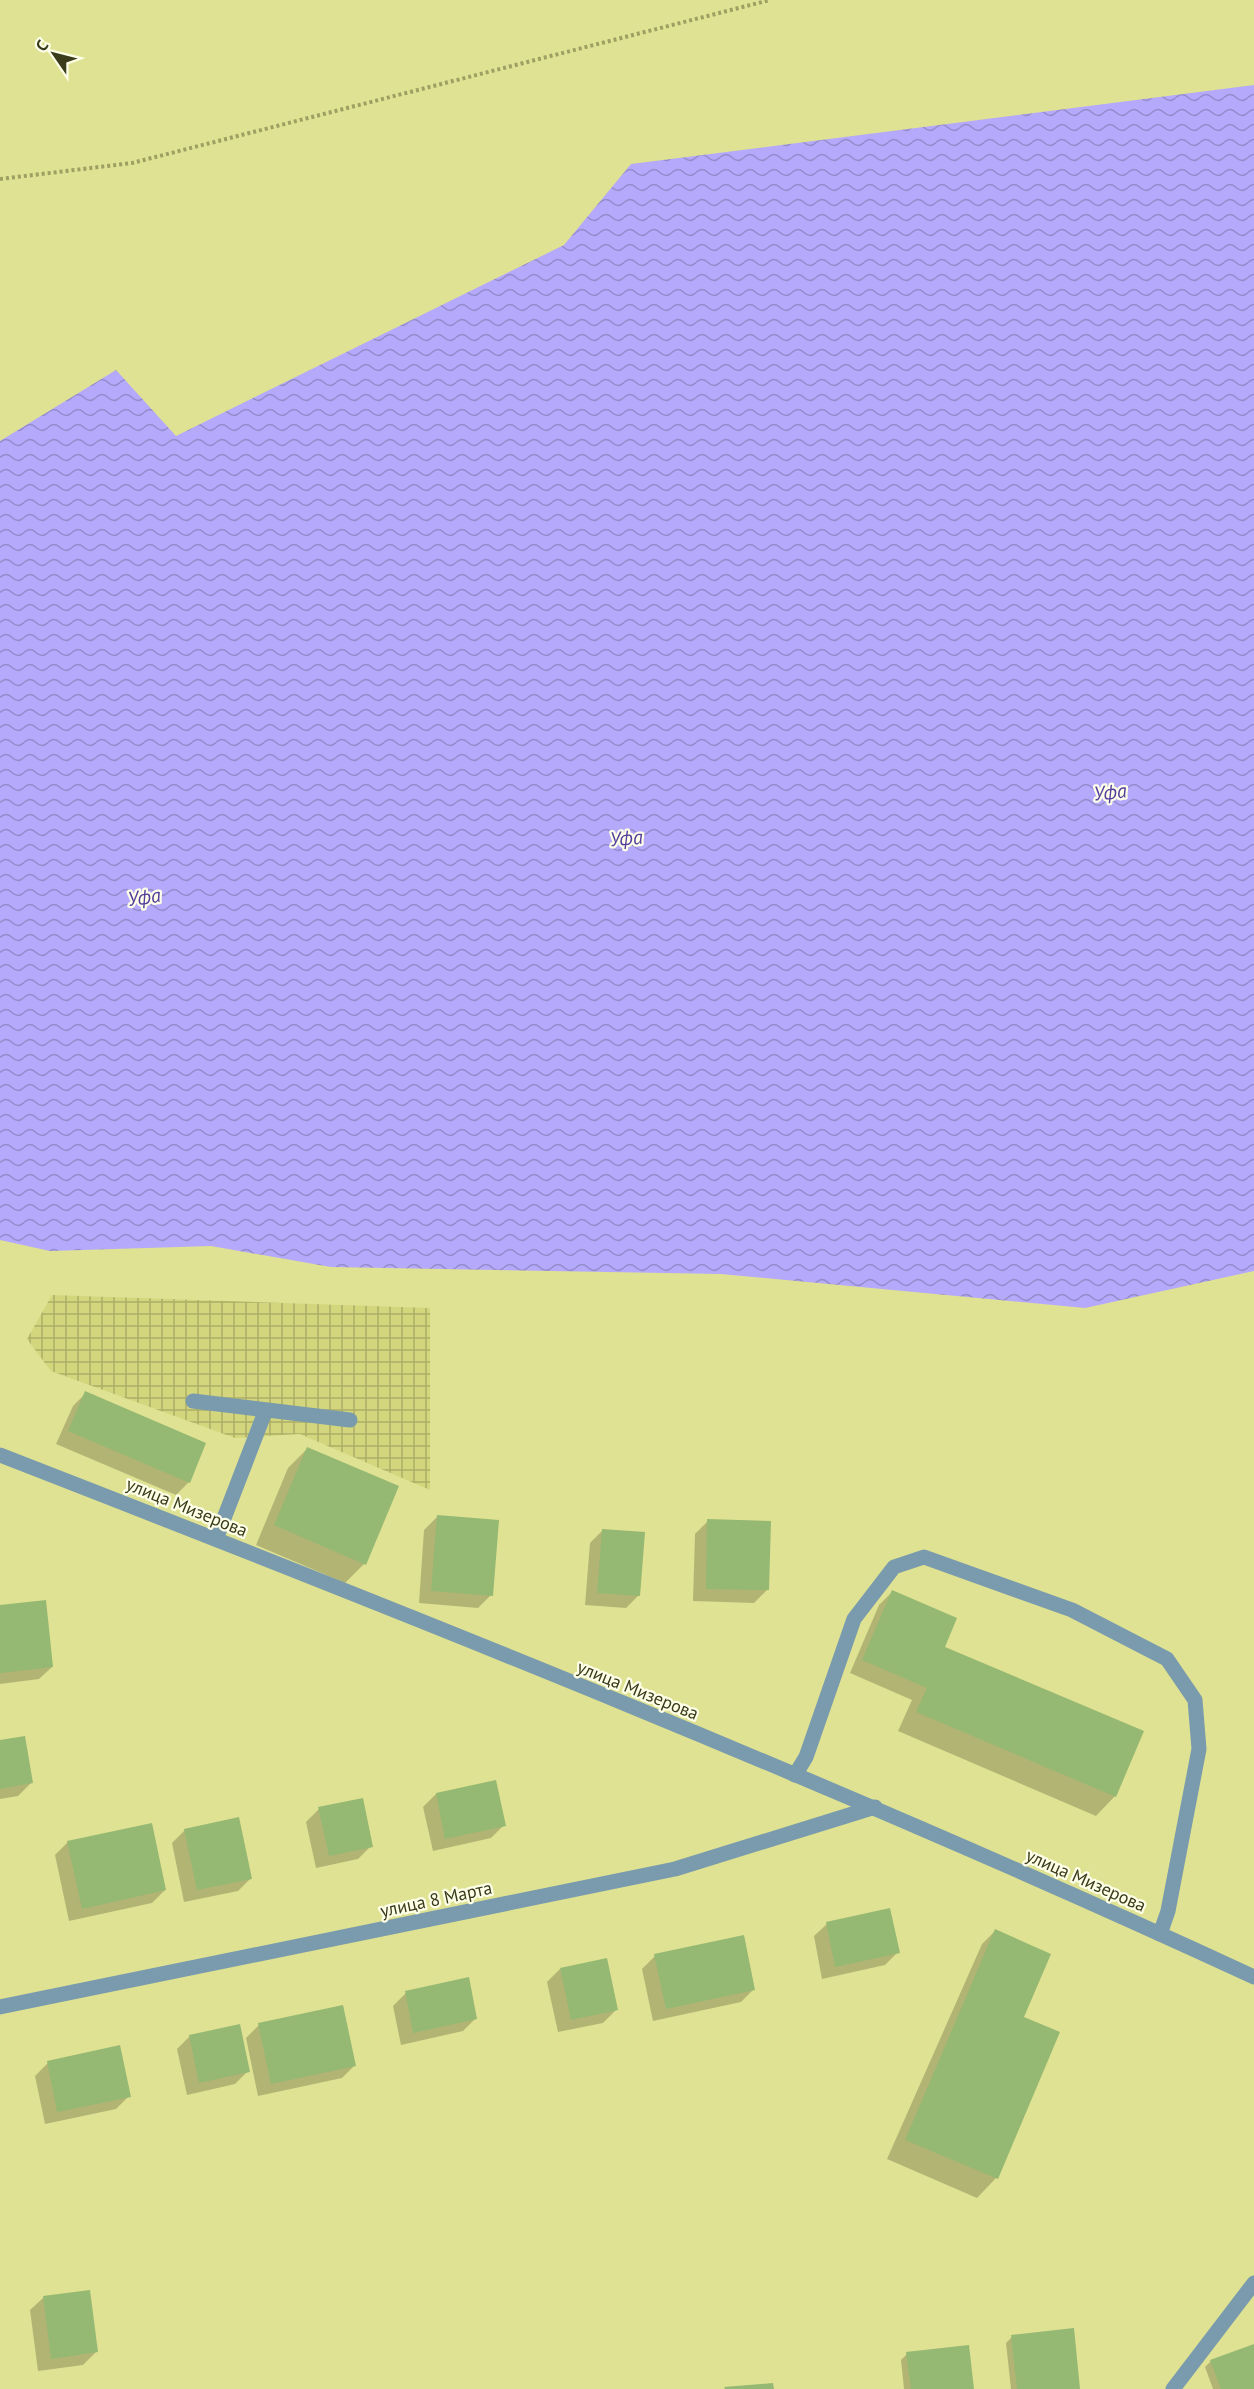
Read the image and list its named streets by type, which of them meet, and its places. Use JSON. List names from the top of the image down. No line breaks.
{"streets":{"street":["улица Мизерова","улица 8 Марта"]},"crossings":[["улица Мизерова","улица 8 Марта"]],"water":["Уфа"],"north":"top left"}
